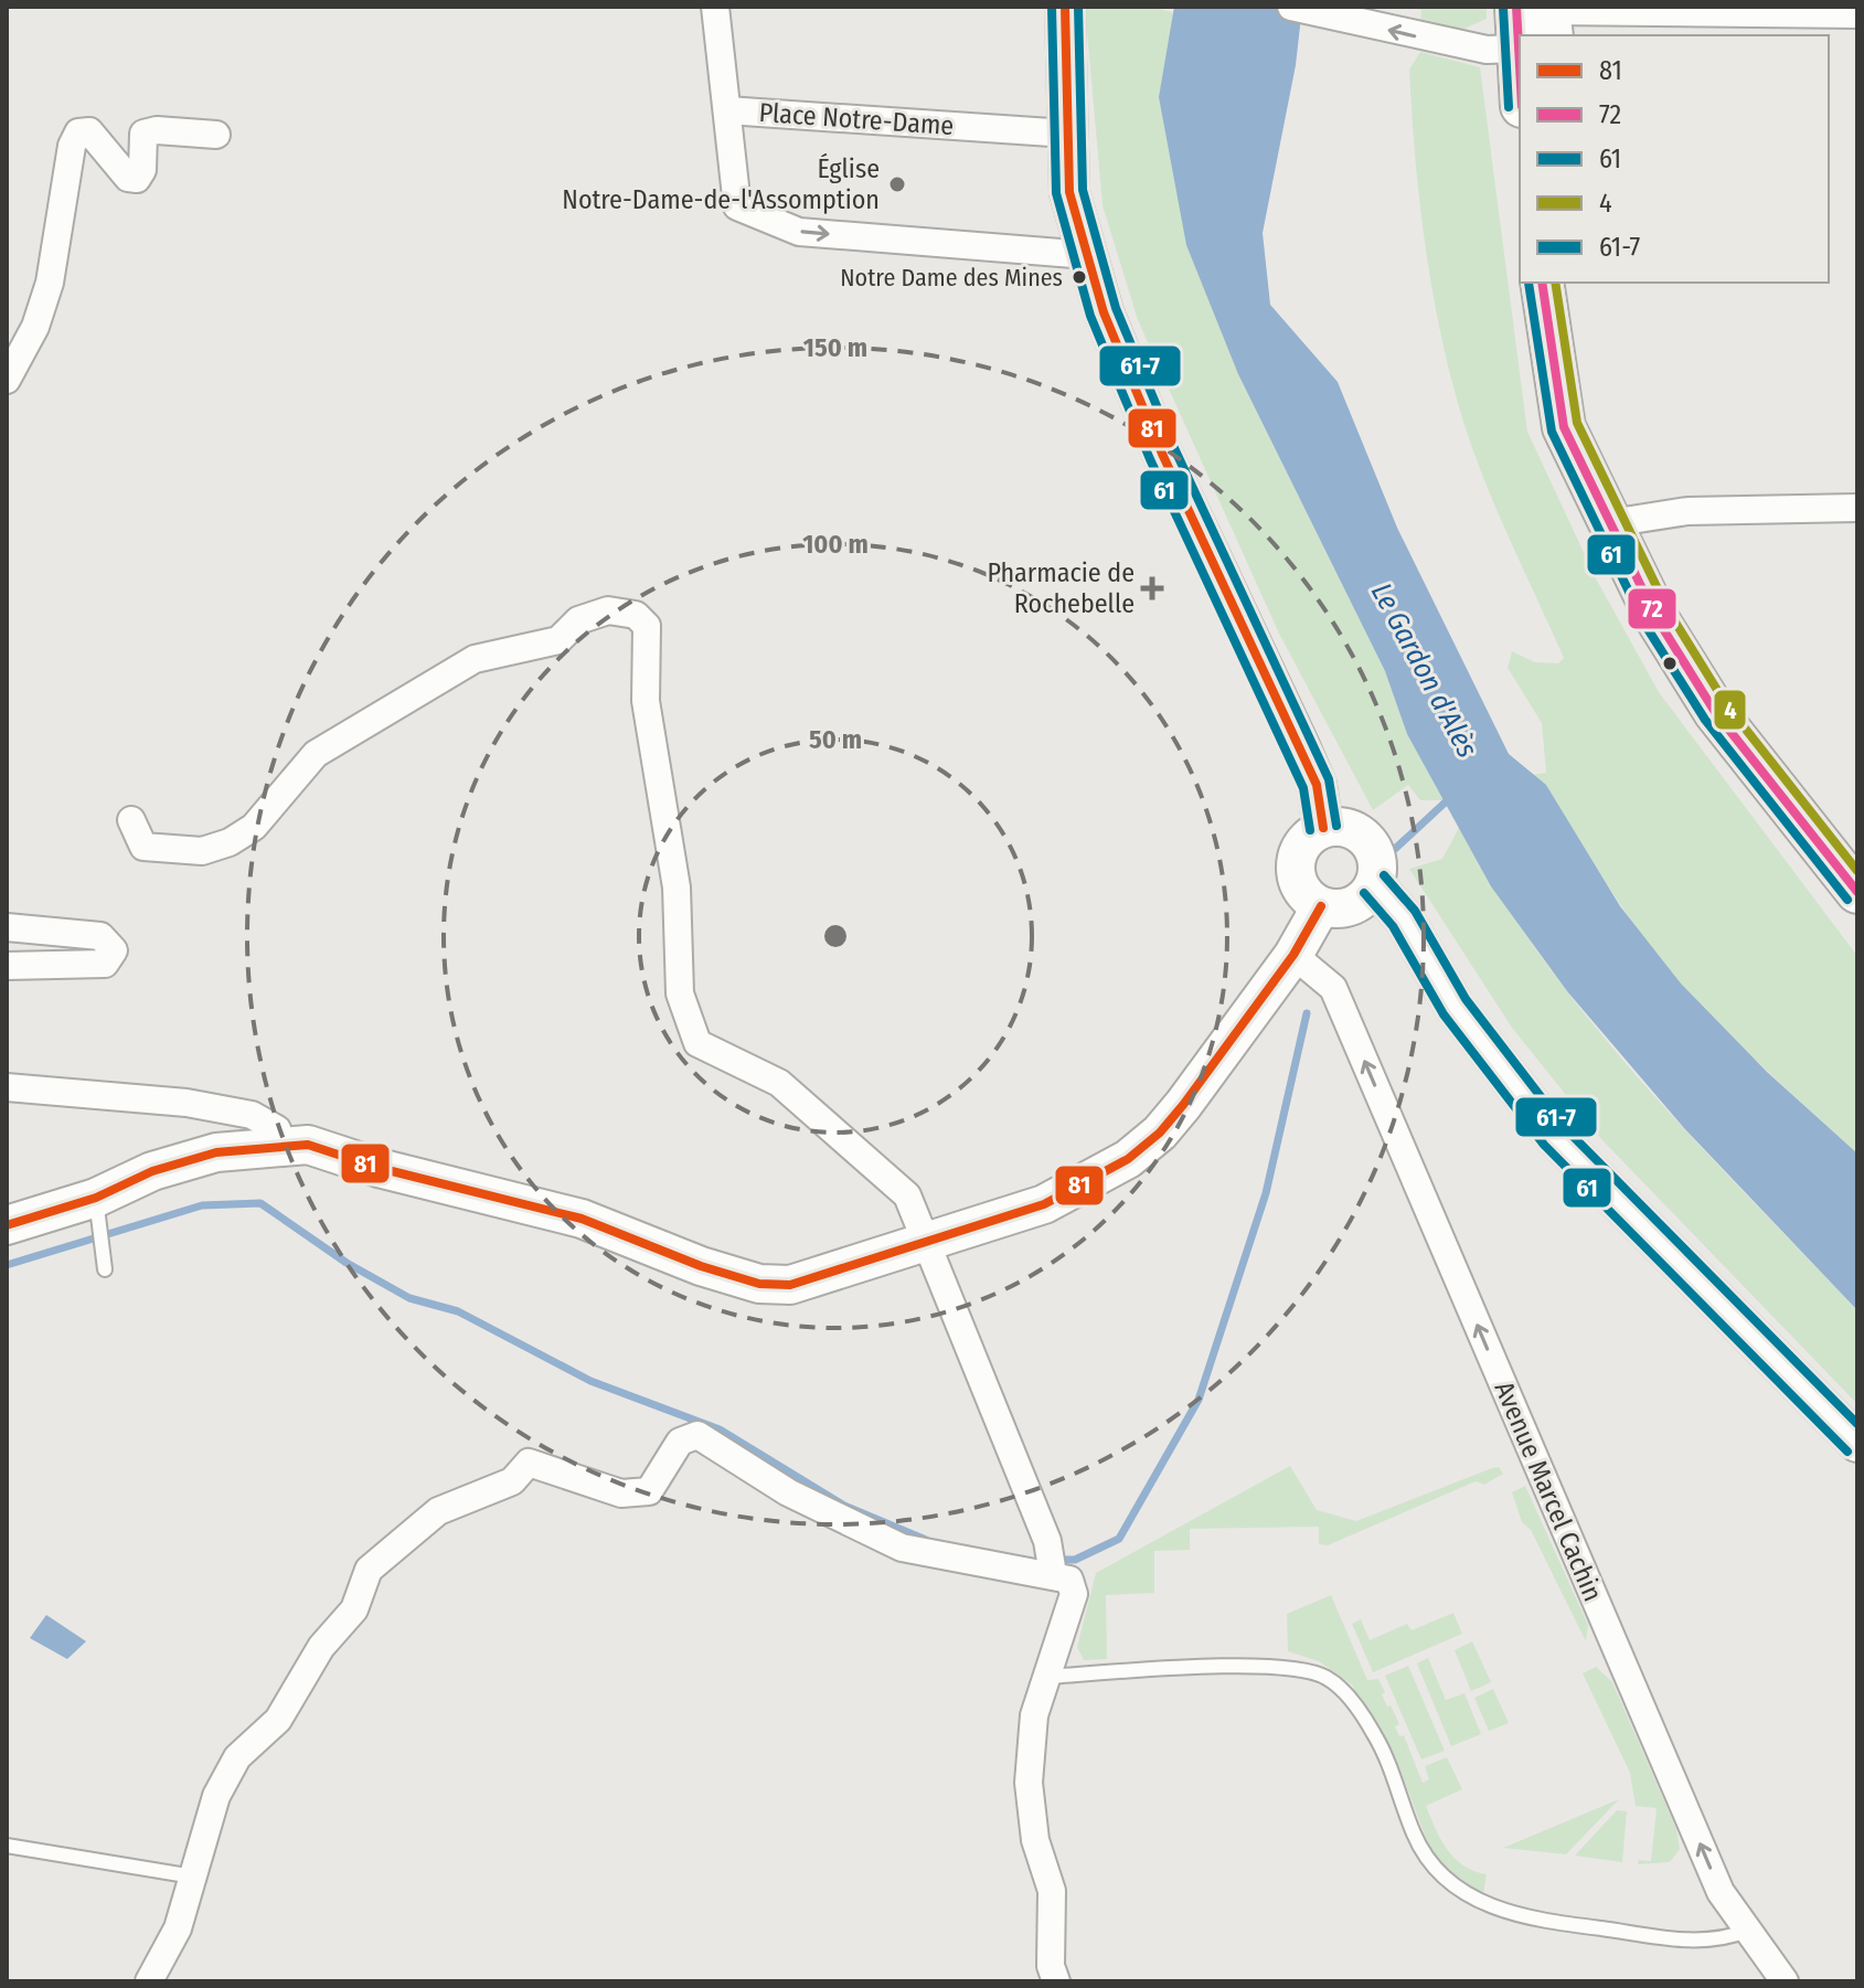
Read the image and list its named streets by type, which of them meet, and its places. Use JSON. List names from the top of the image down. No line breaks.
{"streets":{"street":["Place Notre-Dame","Avenue Marcel Cachin"]},"one_way":["Avenue Marcel Cachin"],"water":["Le Gardon d'Alès"],"places":{"other":["Église Notre-Dame-de-l'Assomption","Notre Dame des Mines"],"health":["Pharmacie de Rochebelle"]},"lines":["transit line 81","transit line 72","transit line 61","transit line 61-7","transit line 4"],"legend":["81","72","61","4","61-7"],"rings":["150 m","100 m","50 m"]}
